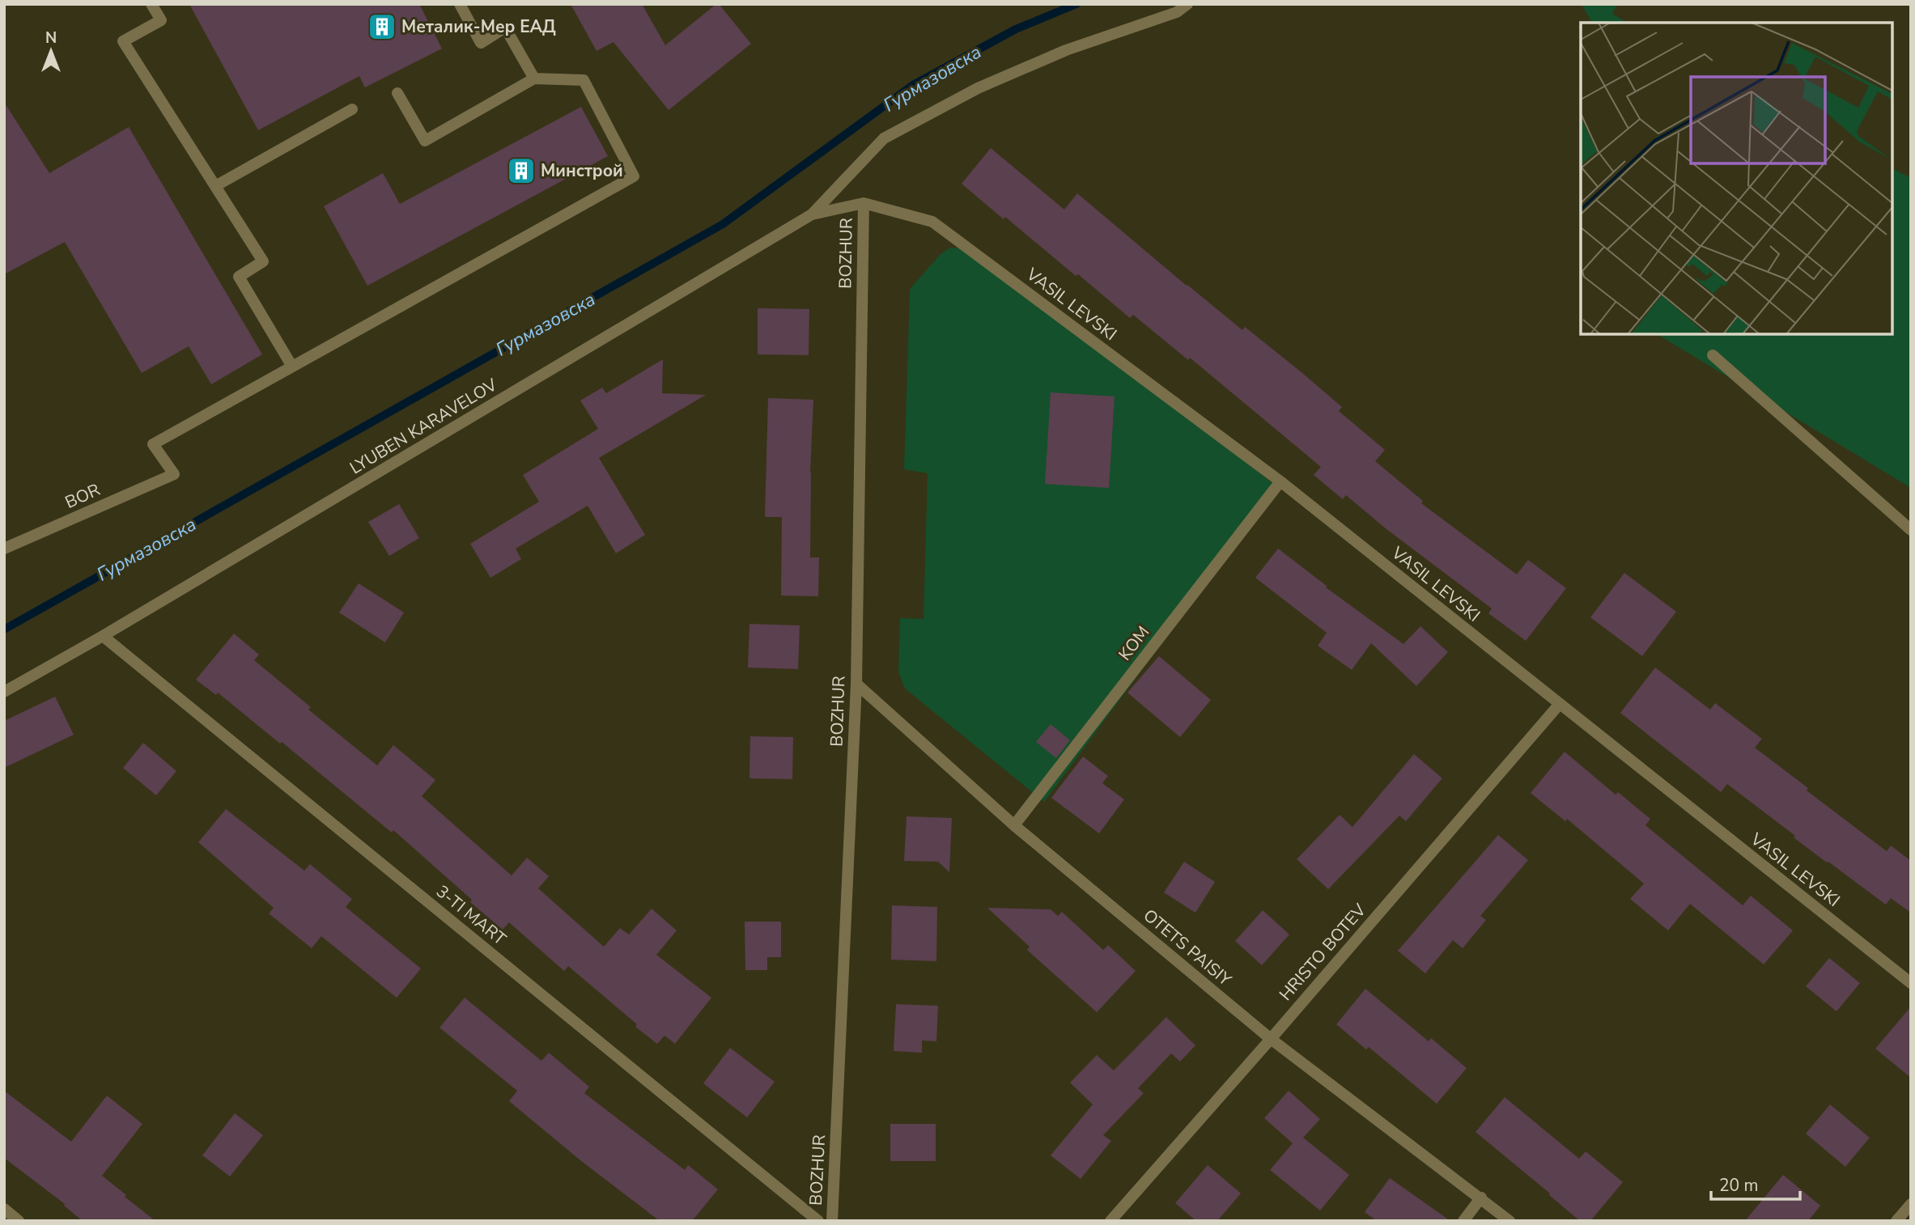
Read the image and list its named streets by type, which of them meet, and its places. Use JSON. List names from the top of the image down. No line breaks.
{"streets":{"street":["BOZHUR","VASIL LEVSKI","LYUBEN KARAVELOV","BOR","KOM","3-TI MART","OTETS PAISIY","HRISTO BOTEV"]},"crossings":[["BOZHUR","VASIL LEVSKI"],["BOZHUR","LYUBEN KARAVELOV"],["BOZHUR","OTETS PAISIY"],["VASIL LEVSKI","LYUBEN KARAVELOV"],["VASIL LEVSKI","KOM"],["VASIL LEVSKI","HRISTO BOTEV"],["LYUBEN KARAVELOV","3-TI MART"],["KOM","OTETS PAISIY"],["OTETS PAISIY","HRISTO BOTEV"]],"water":["Гурмазовска"],"places":{"building":["Металик-Мер ЕАД","Минстрой"]},"scale_bar":"20 m","north":"top"}
